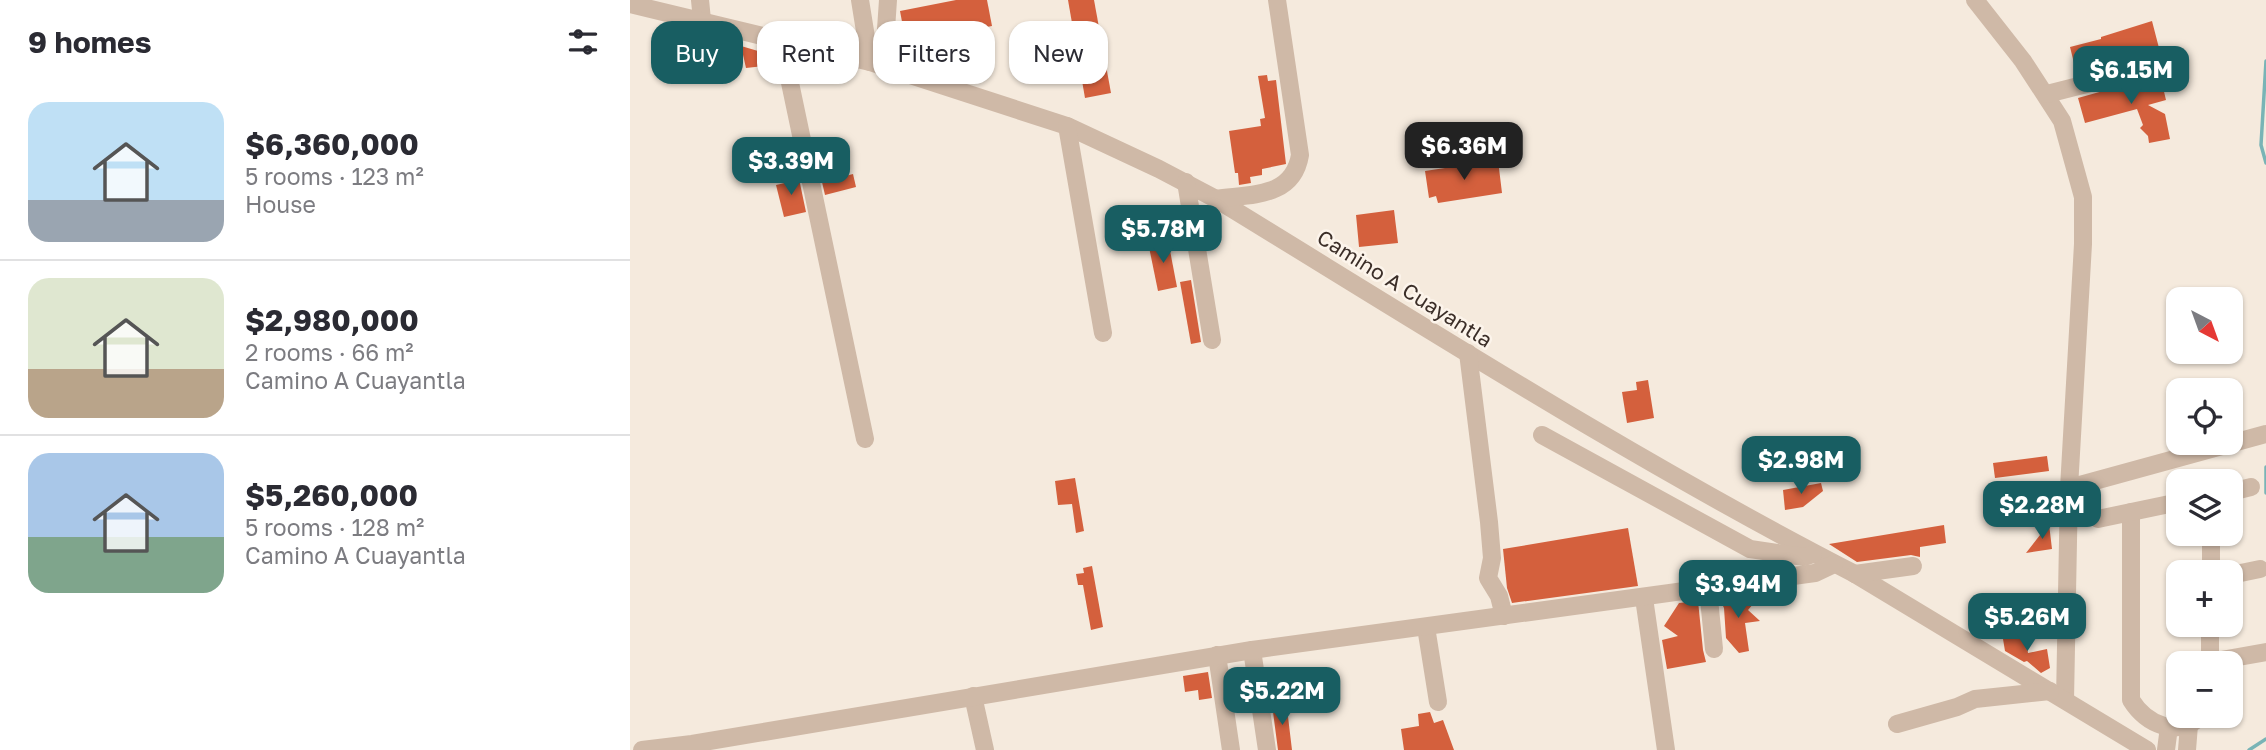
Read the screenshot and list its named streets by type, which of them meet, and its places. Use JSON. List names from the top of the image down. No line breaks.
{"streets":{"street":["Camino A Cuayantla"]},"north":"bottom right","page":{"heading":"9 homes","chip":["Buy","Rent","Filters","New"],"price":["$6.15M","$6.36M","$3.39M","$5.78M","$2.98M","$2.28M","$3.94M","$5.26M","$5.22M"],"list":[{"name":"$6,360,000","note":"5 rooms · 123 m² · House"},{"name":"$2,980,000","note":"2 rooms · 66 m² · Camino A Cuayantla"},{"name":"$5,260,000","note":"5 rooms · 128 m² · Camino A Cuayantla"}],"map_buttons":["+","−"]}}
